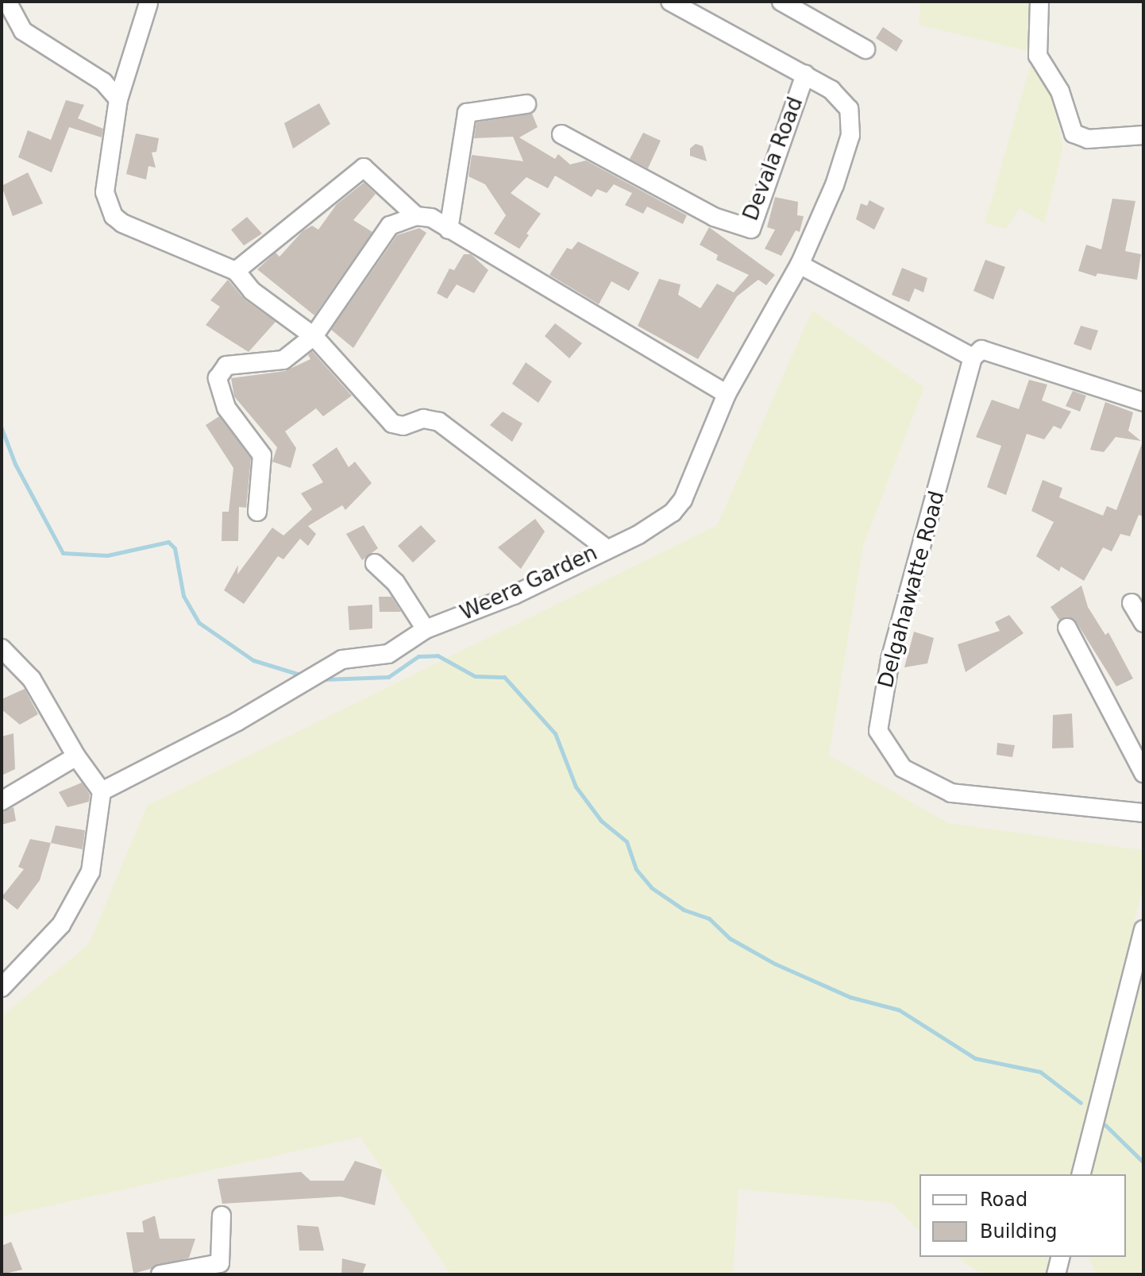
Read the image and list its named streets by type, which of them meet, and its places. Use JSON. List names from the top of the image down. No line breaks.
{"streets":{"street":["Devala Road","Weera Garden","Delgahawatte Road"]},"crossings":[["Devala Road","Weera Garden"]],"legend":["Road","Building"]}
